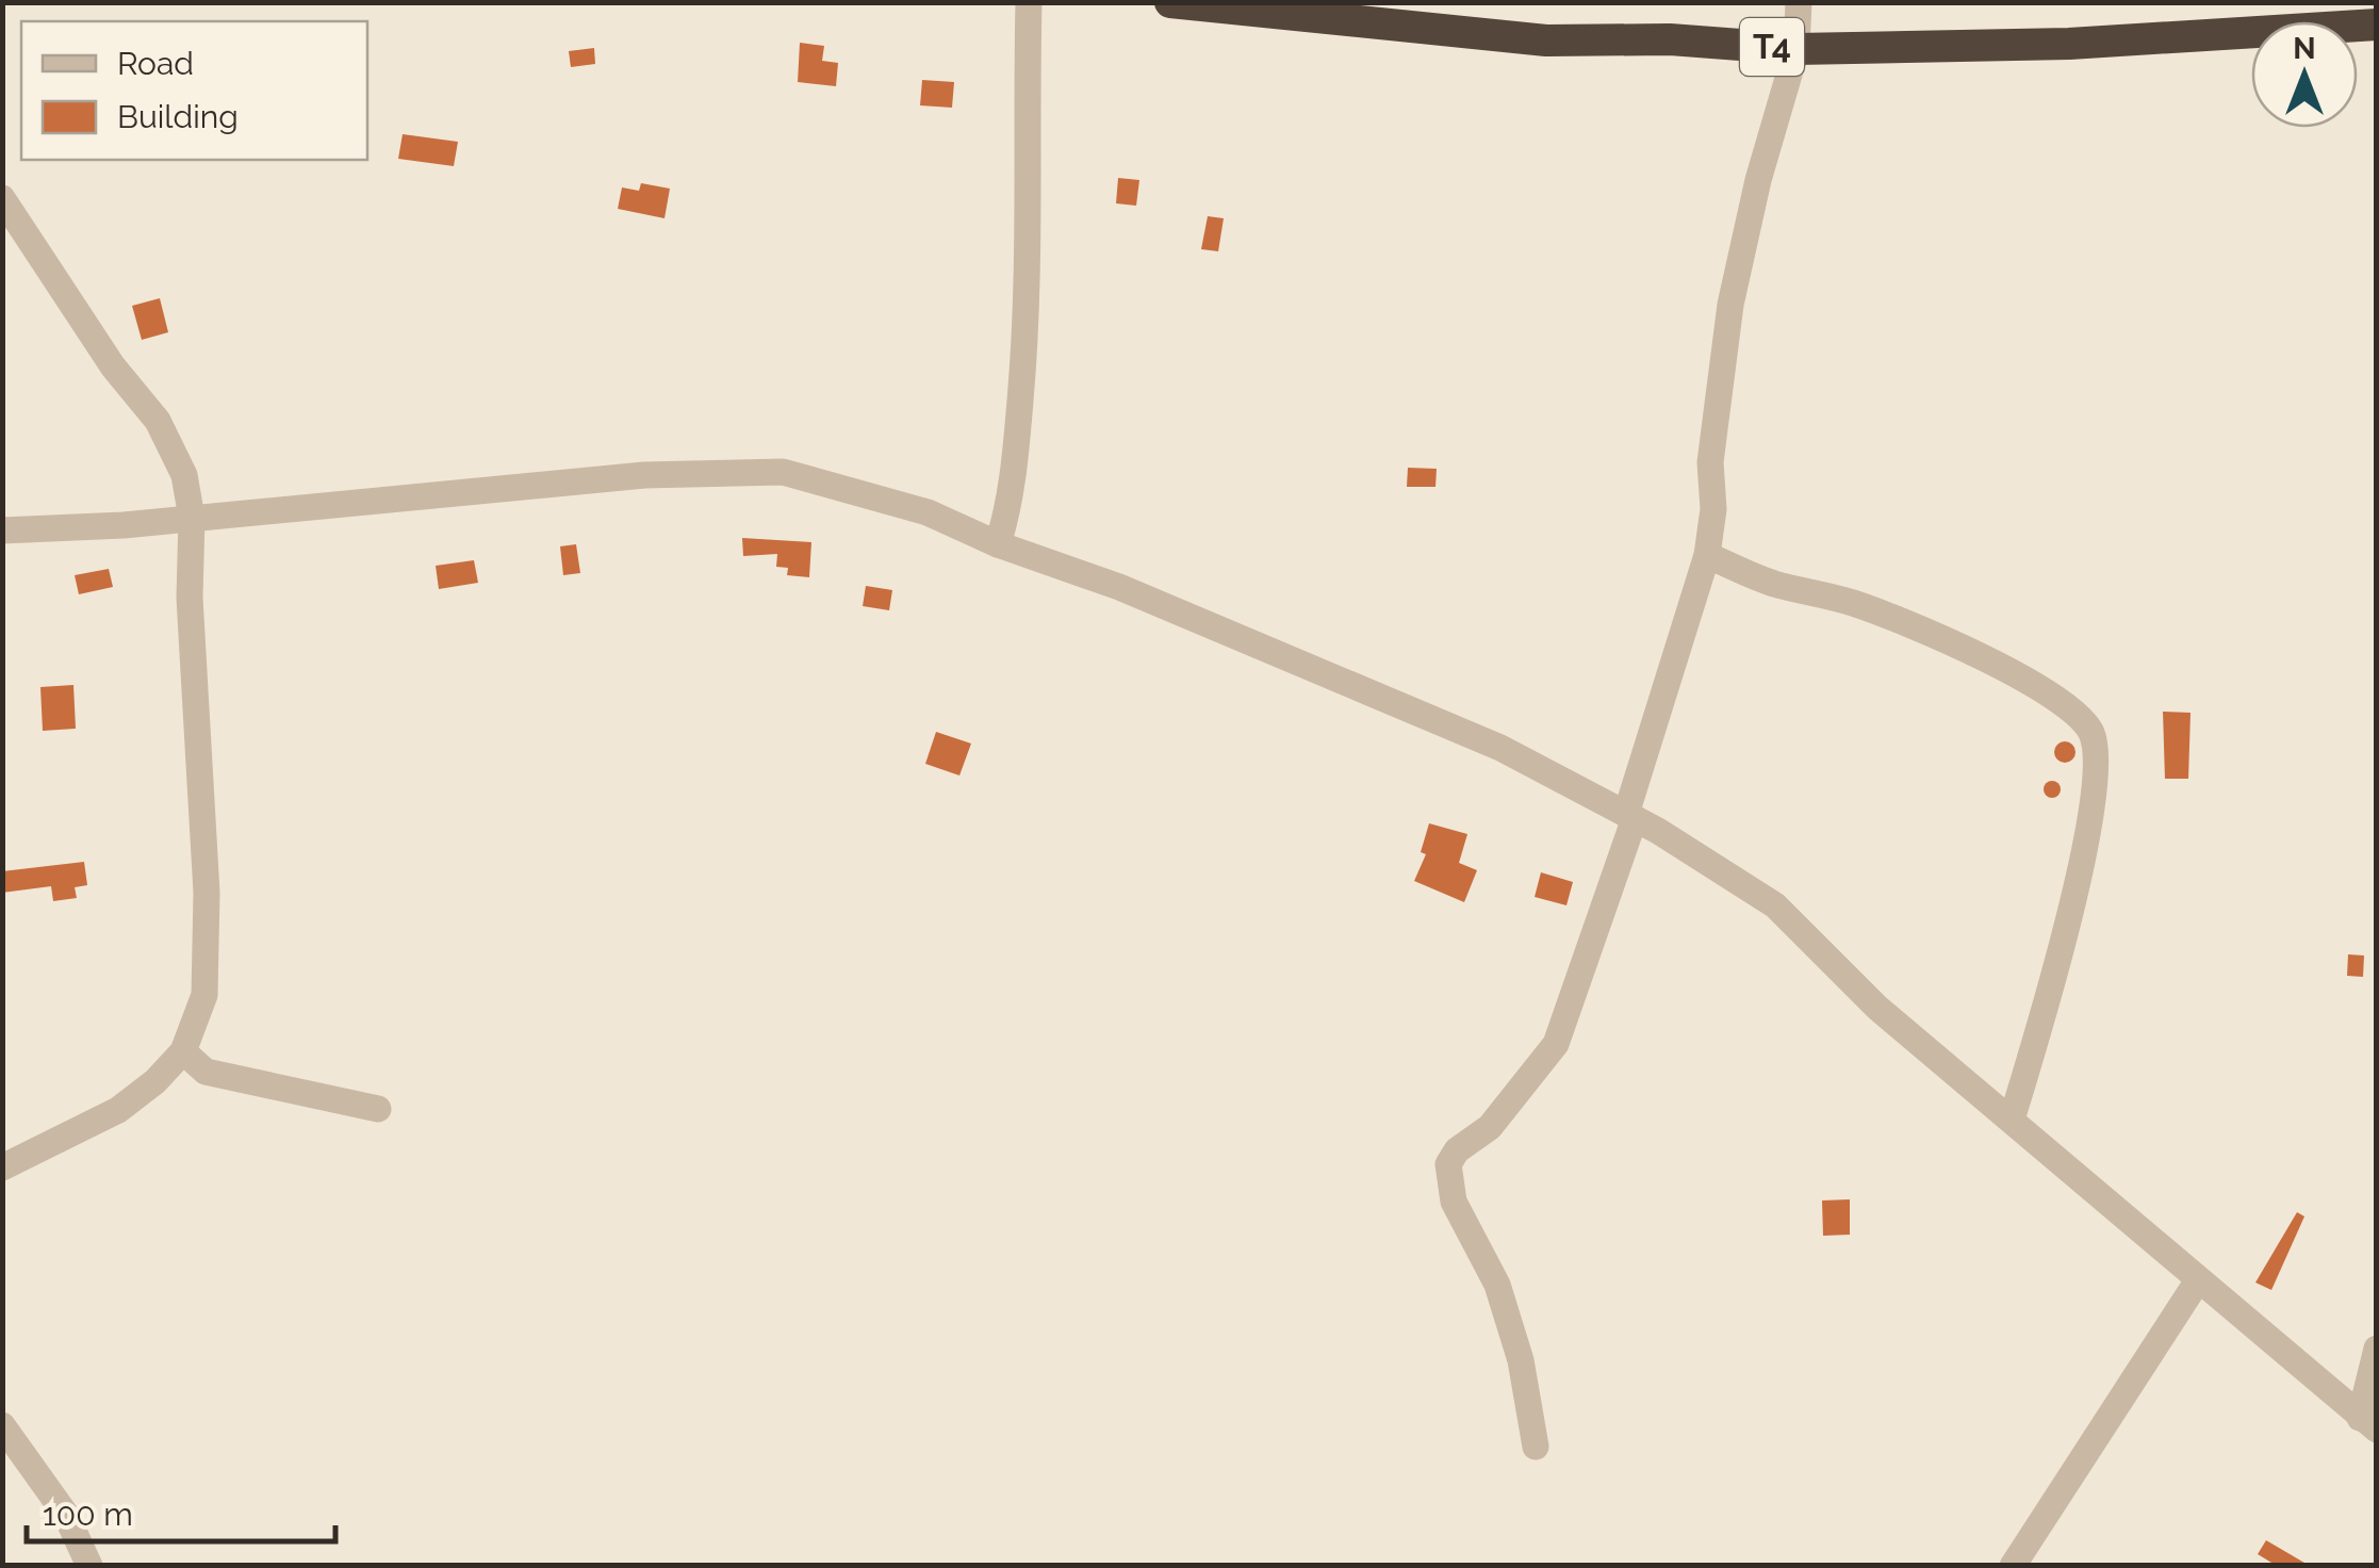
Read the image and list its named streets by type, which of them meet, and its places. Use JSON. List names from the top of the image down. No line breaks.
{"streets":{"highway":["T4"]},"legend":["Road","Building"],"scale_bar":"100 m","north":"top"}
